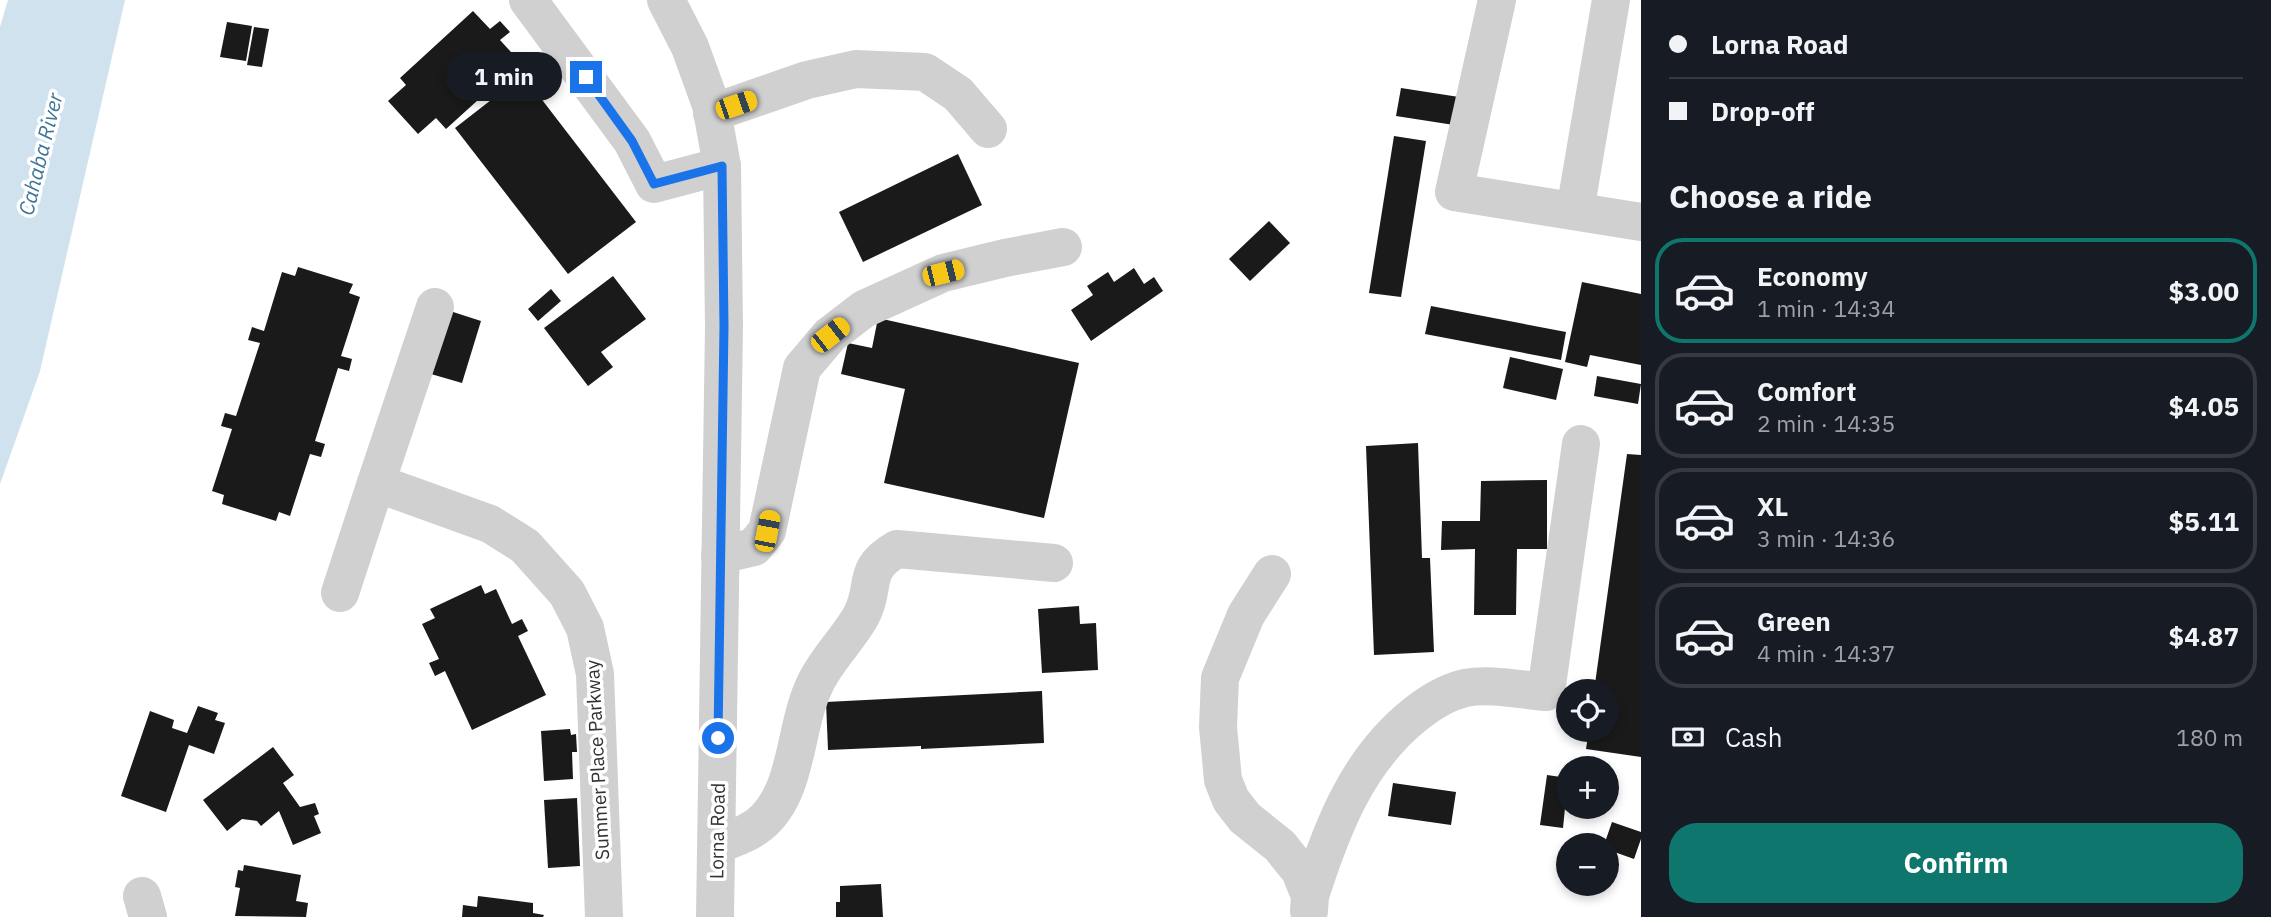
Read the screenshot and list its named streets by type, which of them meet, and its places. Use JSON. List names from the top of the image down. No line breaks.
{"streets":{"street":["Summer Place Parkway","Lorna Road"]},"water":["Cahaba River"],"page":{"banner":["Lorna Road","Drop-off"],"bubble":"1 min","heading":"Choose a ride","list":[{"name":"Economy","note":"1 min · 14:34","value":"$3.00"},{"name":"Comfort","note":"2 min · 14:35","value":"$4.05"},{"name":"XL","note":"3 min · 14:36","value":"$5.11"},{"name":"Green","note":"4 min · 14:37","value":"$4.87"}],"map_buttons":["+","−"],"pay":["Cash","180 m"],"buttons":"Confirm"}}
